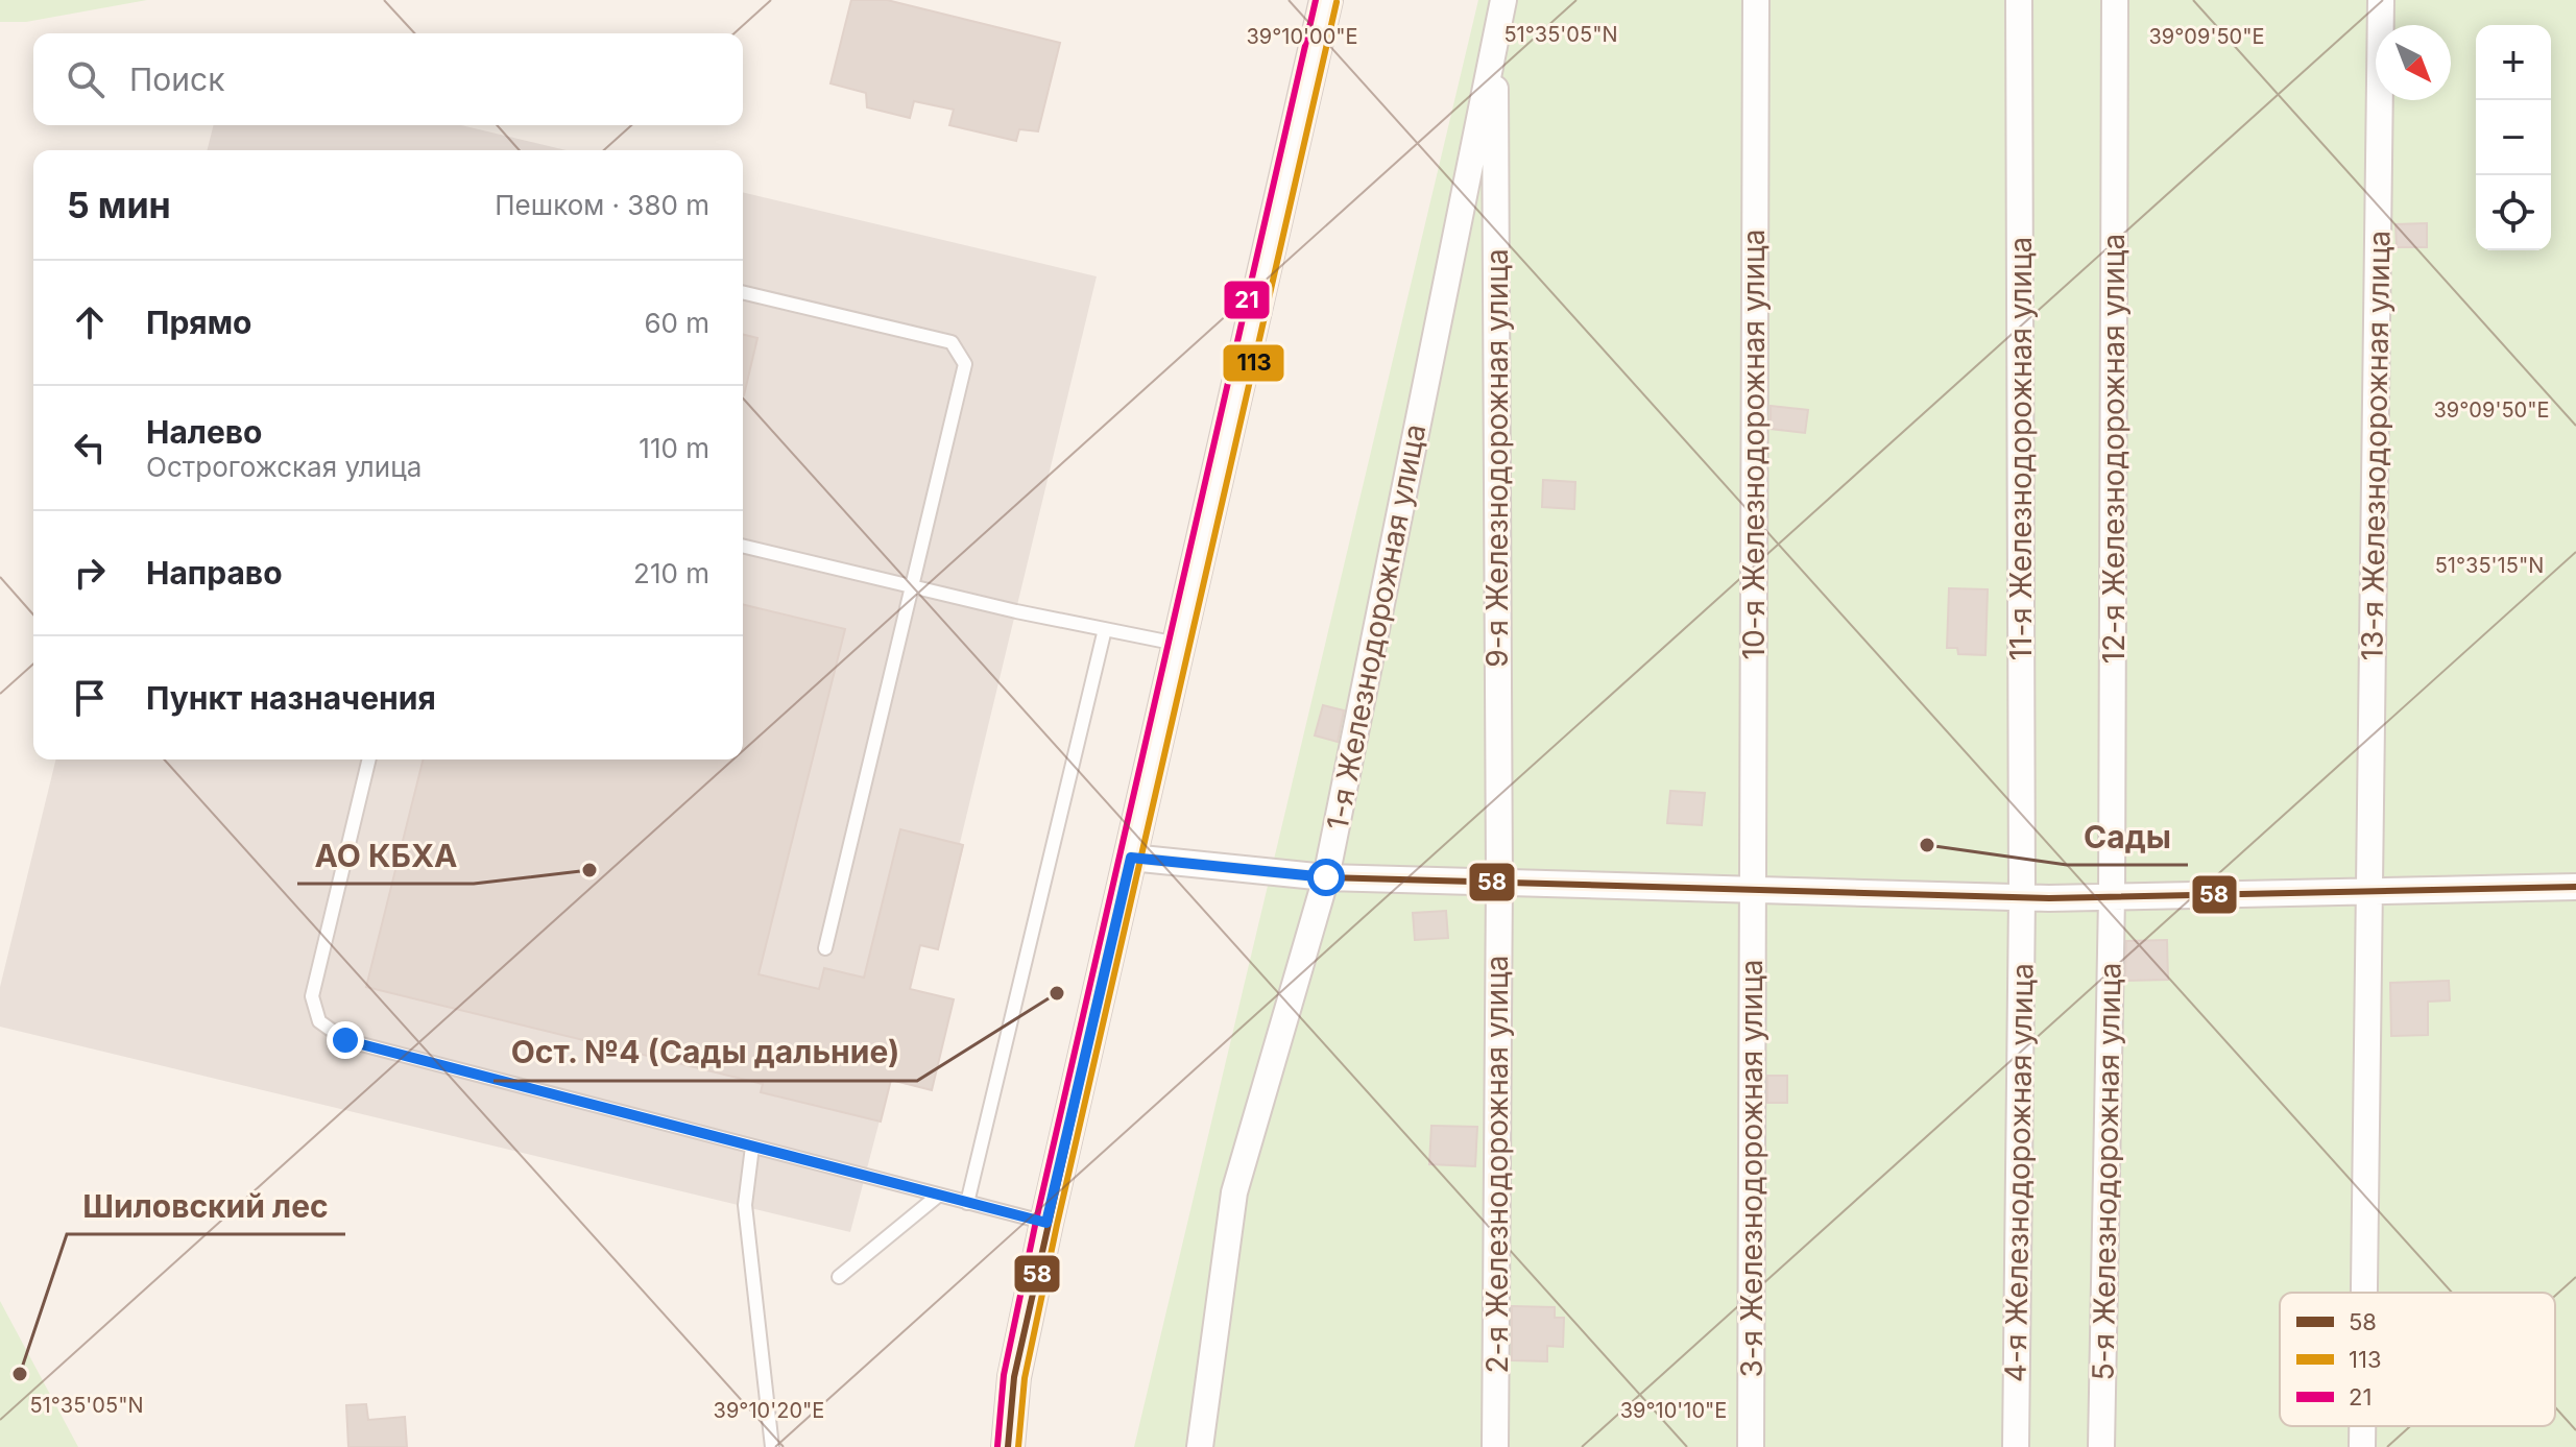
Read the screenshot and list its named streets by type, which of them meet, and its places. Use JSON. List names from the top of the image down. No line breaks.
{"streets":{"street":["10-я Железнодорожная улица","13-я Железнодорожная улица","11-я Железнодорожная улица","12-я Железнодорожная улица","9-я Железнодорожная улица","1-я Железнодорожная улица","2-я Железнодорожная улица","3-я Железнодорожная улица","5-я Железнодорожная улица","4-я Железнодорожная улица"]},"crossings":[["10-я Железнодорожная улица","3-я Железнодорожная улица"],["11-я Железнодорожная улица","4-я Железнодорожная улица"],["12-я Железнодорожная улица","5-я Железнодорожная улица"],["9-я Железнодорожная улица","1-я Железнодорожная улица"],["9-я Железнодорожная улица","2-я Железнодорожная улица"]],"places":["Сады","АО КБХА","Ост. №4 (Сады дальние)","Шиловский лес"],"lines":["transit line 21","transit line 113","transit line 58"],"legend":["58","113","21"],"north":"bottom right","page":{"map_buttons":["+","−"],"search":"Поиск","heading":["5 мин","Пешком · 380 m"],"list":[["Прямо","60 m"],["Налево","Острогожская улица","110 m"],["Направо","210 m"],"Пункт назначения"]},"coordinates":["51°35'05\"N","39°10'00\"E","39°09'50\"E","51°35'15\"N","39°10'20\"E","39°10'10\"E"]}
